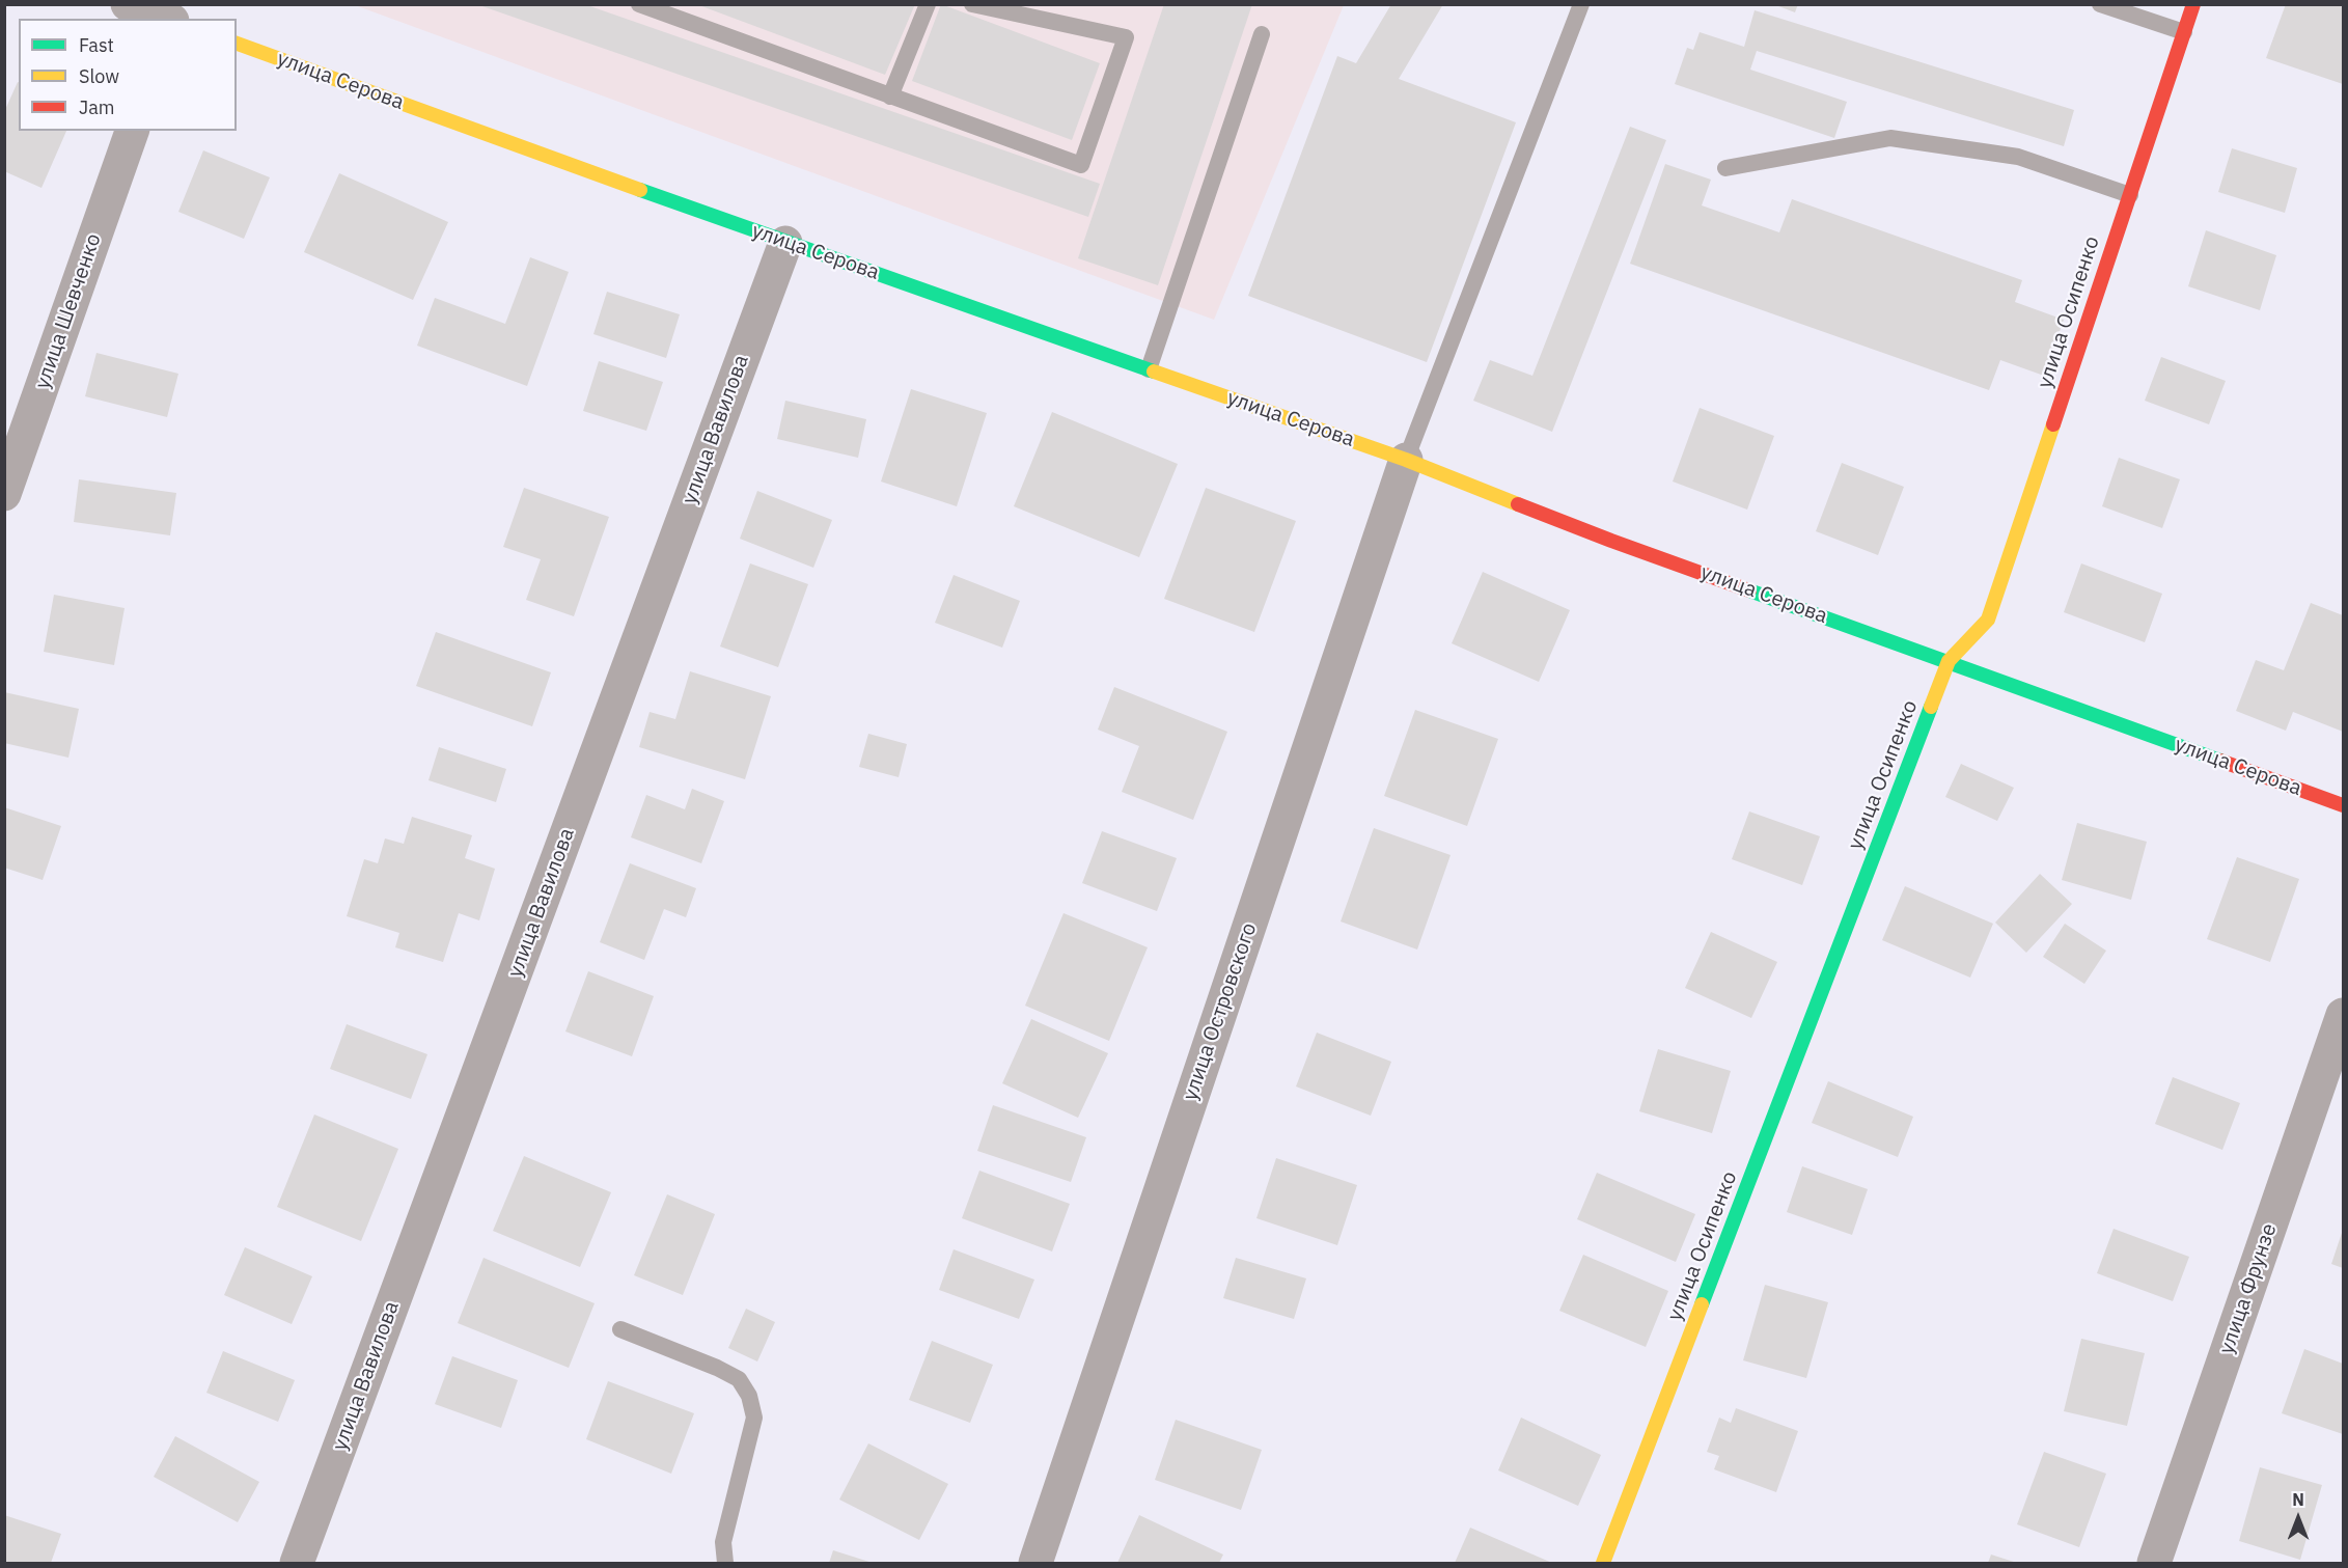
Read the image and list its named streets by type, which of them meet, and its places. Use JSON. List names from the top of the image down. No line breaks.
{"streets":{"street":["улица Серова","улица Шевченко","улица Осипенко","улица Вавилова","улица Островского","улица Фрунзе"]},"crossings":[["улица Серова","улица Осипенко"],["улица Серова","улица Вавилова"],["улица Серова","улица Островского"]],"legend":["Fast","Slow","Jam"],"north":"top"}
